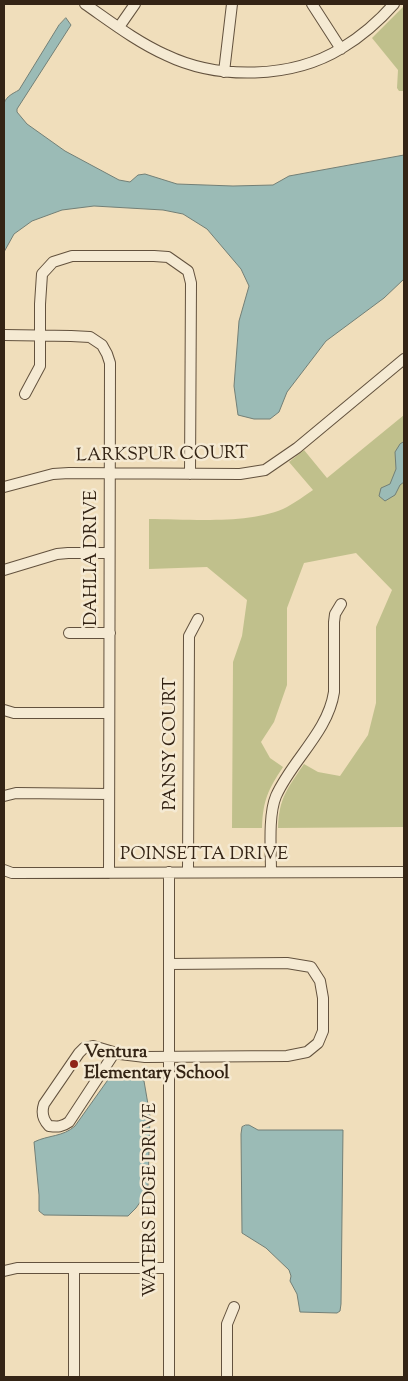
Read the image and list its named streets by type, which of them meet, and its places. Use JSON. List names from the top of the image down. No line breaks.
{"streets":{"street":["LARKSPUR COURT","DAHLIA DRIVE","PANSY COURT","POINSETTA DRIVE","WATERS EDGE DRIVE"]},"crossings":[["LARKSPUR COURT","DAHLIA DRIVE"],["DAHLIA DRIVE","POINSETTA DRIVE"],["PANSY COURT","POINSETTA DRIVE"],["POINSETTA DRIVE","WATERS EDGE DRIVE"]],"places":["Ventura Elementary School"]}
